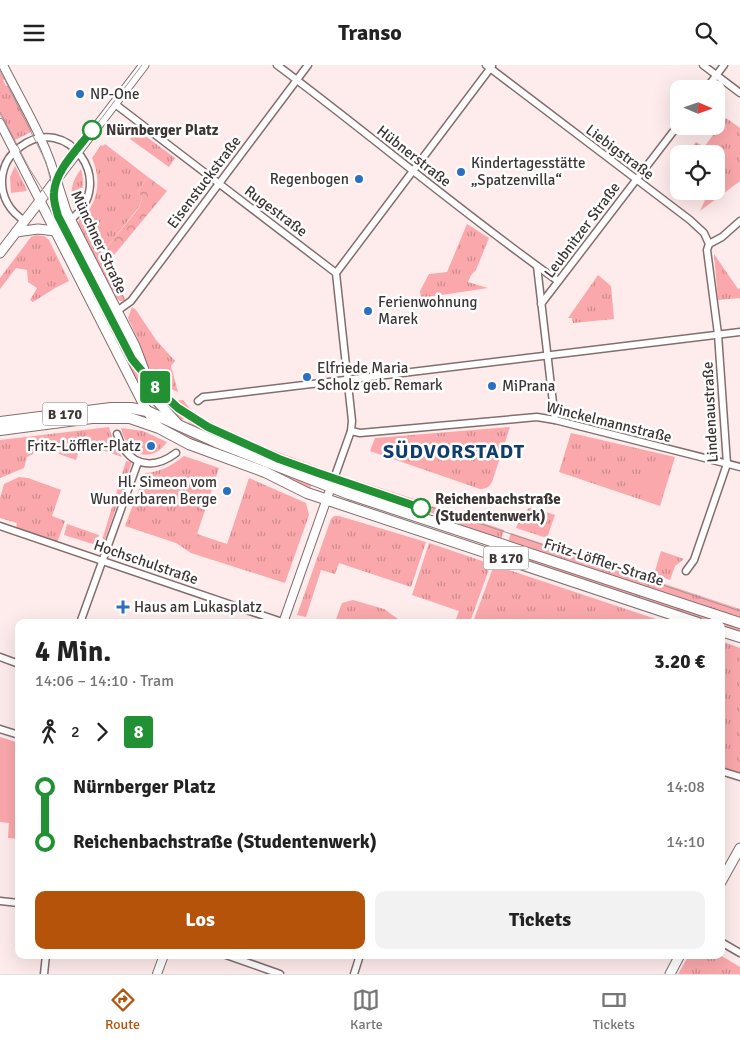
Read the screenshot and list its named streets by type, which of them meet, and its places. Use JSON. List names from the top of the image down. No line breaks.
{"streets":{"main road":["Münchner Straße","B 170","Fritz-Löffler-Straße"],"street":["Liebigstraße","Hübnerstraße","Eisenstuckstraße","Rugestraße","Leubnitzer Straße","Lindenaustraße","Winckelmannstraße","Hochschulstraße"]},"crossings":[["Liebigstraße","Leubnitzer Straße"],["Hübnerstraße","Eisenstuckstraße"],["Hübnerstraße","Leubnitzer Straße"],["Eisenstuckstraße","Rugestraße"],["Eisenstuckstraße","Münchner Straße"],["Münchner Straße","B 170"],["Münchner Straße","Fritz-Löffler-Straße"],["Lindenaustraße","Winckelmannstraße"],["B 170","Fritz-Löffler-Straße"]],"districts":["SÜDVORSTADT"],"places":{"other":["NP-One","Nürnberger Platz","Kindertagesstätte „Spatzenvilla“","Regenbogen","Ferienwohnung Marek","Elfriede Maria Scholz geb. Remark","MiPrana","Fritz-Löffler-Platz","Hl. Simeon vom Wunderbaren Berge","Reichenbachstraße (Studentenwerk)"],"health":["Haus am Lukasplatz"]},"lines":["tram line 8"],"north":"right","page":{"header":"Transo","on_map":"8","heading":["4 Min.","14:06 – 14:10 · Tram","3.20 €"],"legs":["2","8"],"list":[{"name":"Nürnberger Platz","value":"14:08"},{"name":"Reichenbachstraße (Studentenwerk)","value":"14:10"}],"buttons":["Los","Tickets"],"tabs":["Route","Karte","Tickets"]}}
